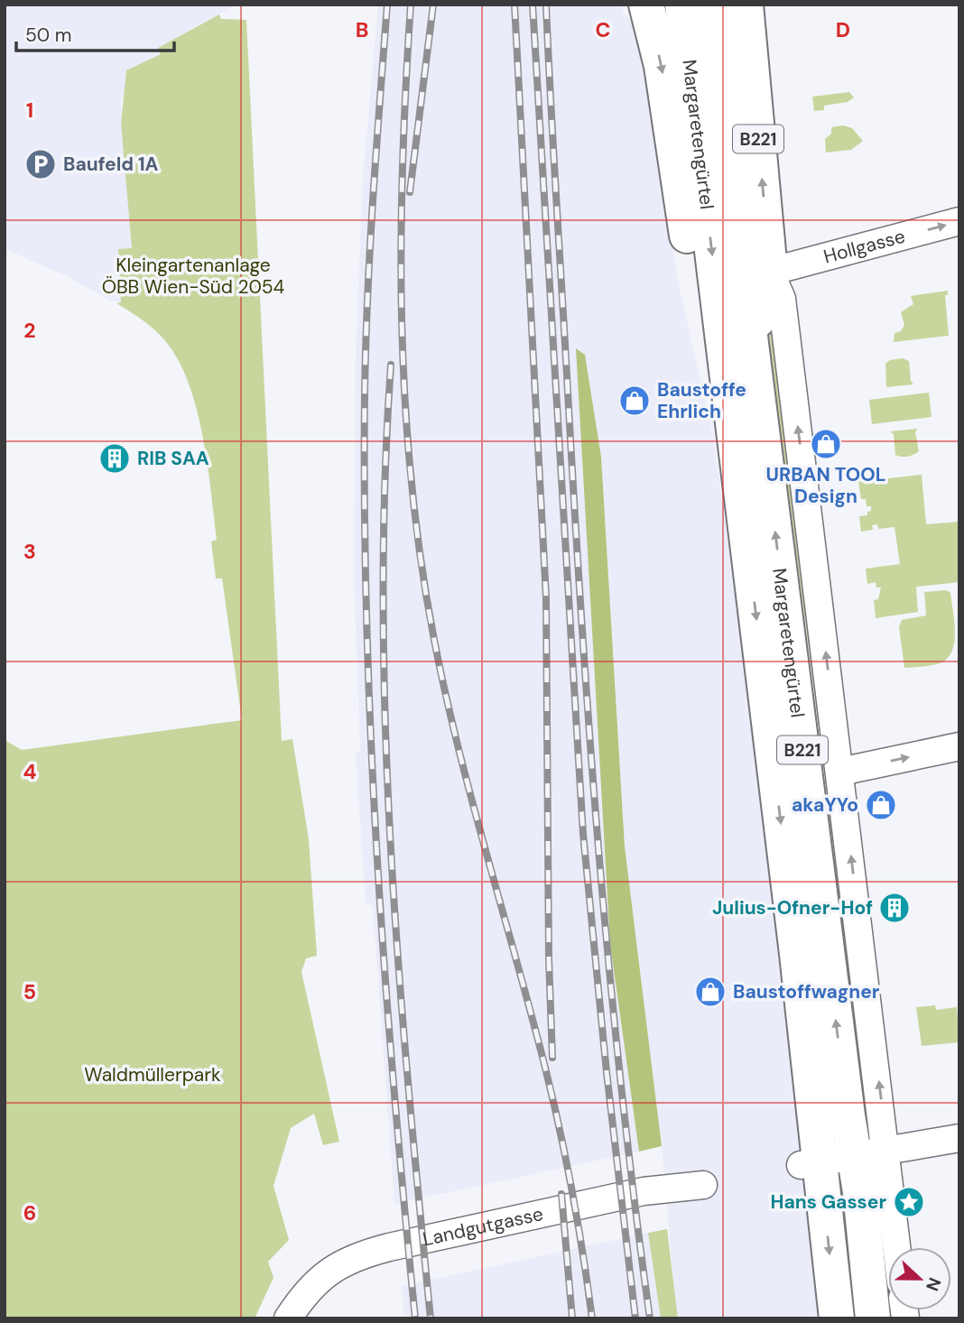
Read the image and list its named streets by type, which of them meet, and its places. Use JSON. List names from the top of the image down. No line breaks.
{"streets":{"main road":["Margaretengürtel","B221"],"street":["Hollgasse","Landgutgasse"]},"crossings":[["Margaretengürtel","B221"],["Margaretengürtel","Hollgasse"],["B221","Hollgasse"]],"one_way":["Hollgasse"],"parks":["Kleingartenanlage ÖBB Wien-Süd 2054","Waldmüllerpark"],"places":{"parking":["Baufeld 1A"],"shop":["Baustoffe Ehrlich","URBAN TOOL Design","akaYYo","Baustoffwagner"],"building":["RIB SAA","Julius-Ofner-Hof"],"place":["Hans Gasser"]},"scale_bar":"50 m","north":"right","grid":{"columns":["B","C","D"],"rows":["1","2","3","4","5","6"]}}
